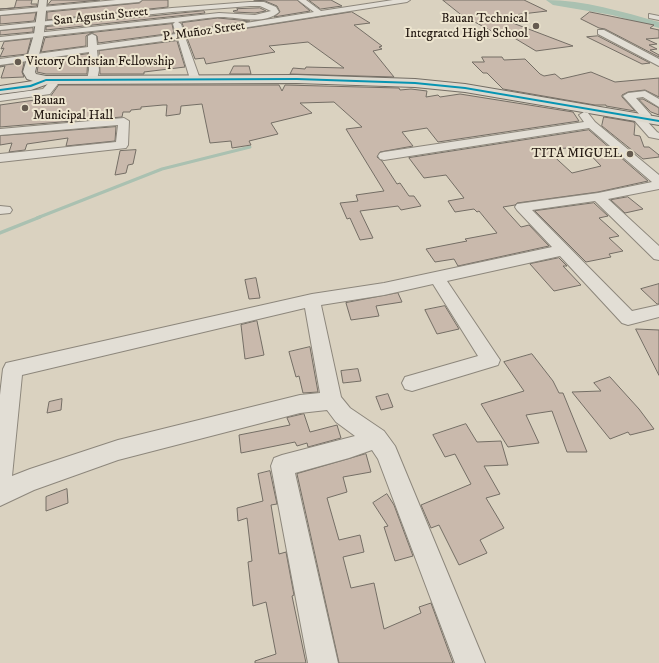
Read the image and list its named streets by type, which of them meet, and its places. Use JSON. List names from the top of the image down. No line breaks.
{"streets":{"street":["San Agustin Street","P. Muñoz Street"]},"places":["Bauan Technical Integrated High School","Victory Christian Fellowship","Bauan Municipal Hall","TITA MIGUEL"]}
